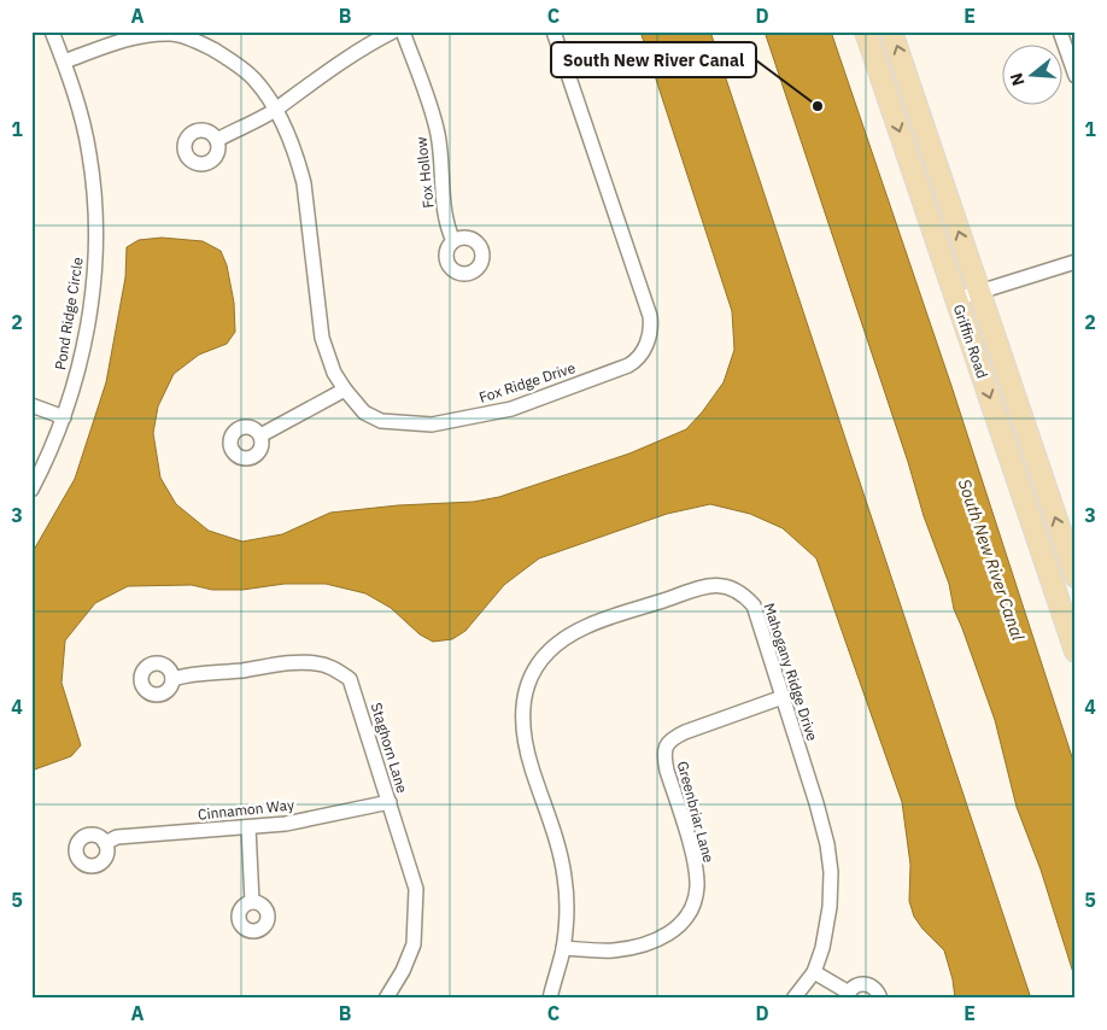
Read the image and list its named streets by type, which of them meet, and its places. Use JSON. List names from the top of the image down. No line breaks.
{"streets":{"main road":["Griffin Road"],"street":["Fox Hollow","Pond Ridge Circle","Fox Ridge Drive","Mahogany Ridge Drive","Staghorn Lane","Cinnamon Way","Greenbriar Lane"]},"crossings":[["Pond Ridge Circle","Fox Ridge Drive"],["Mahogany Ridge Drive","Greenbriar Lane"],["Staghorn Lane","Cinnamon Way"]],"water":["South New River Canal"],"places":["South New River Canal"],"north":"left","grid":{"columns":["A","B","C","D","E"],"rows":["1","2","3","4","5"]}}
